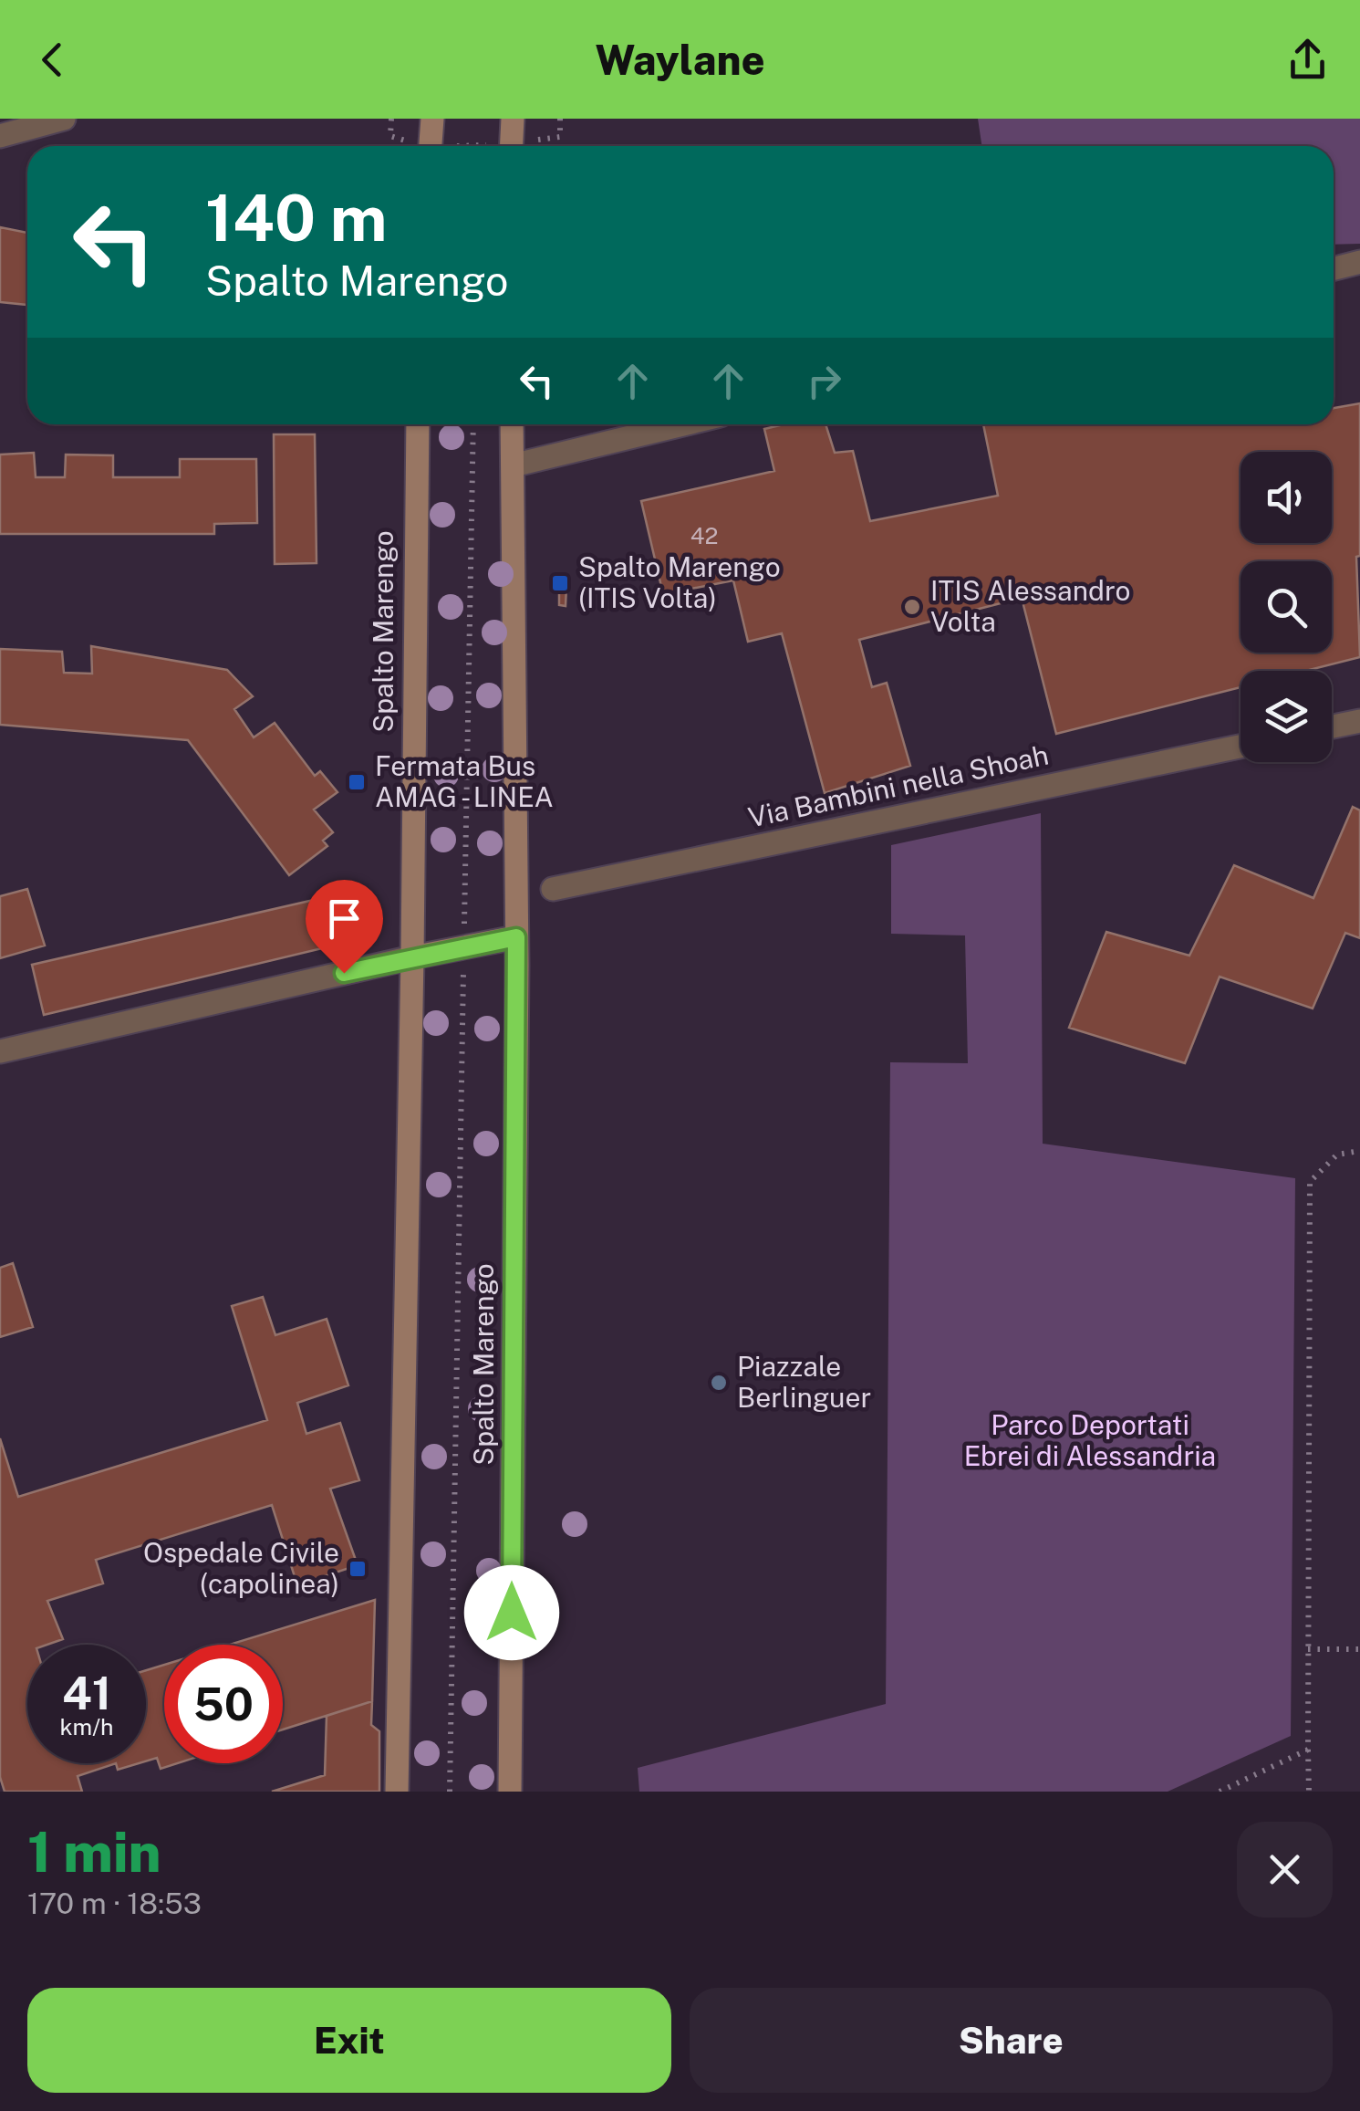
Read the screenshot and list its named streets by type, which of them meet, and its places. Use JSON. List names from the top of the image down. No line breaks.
{"streets":{"main road":["Spalto Marengo"],"street":["Via Bambini nella Shoah"]},"parks":["Parco Deportati Ebrei di Alessandria"],"places":{"transit":["Spalto Marengo (ITIS Volta)","Fermata Bus AMAG - LINEA","Ospedale Civile (capolinea)"],"other":["ITIS Alessandro Volta","Piazzale Berlinguer"]},"house_numbers":["42"],"page":{"header":"Waylane","turn":["140 m","Spalto Marengo"],"speed":"41 km/h","limit":"50","heading":["1 min","170 m · 18:53"],"buttons":["Exit","Share"]}}
